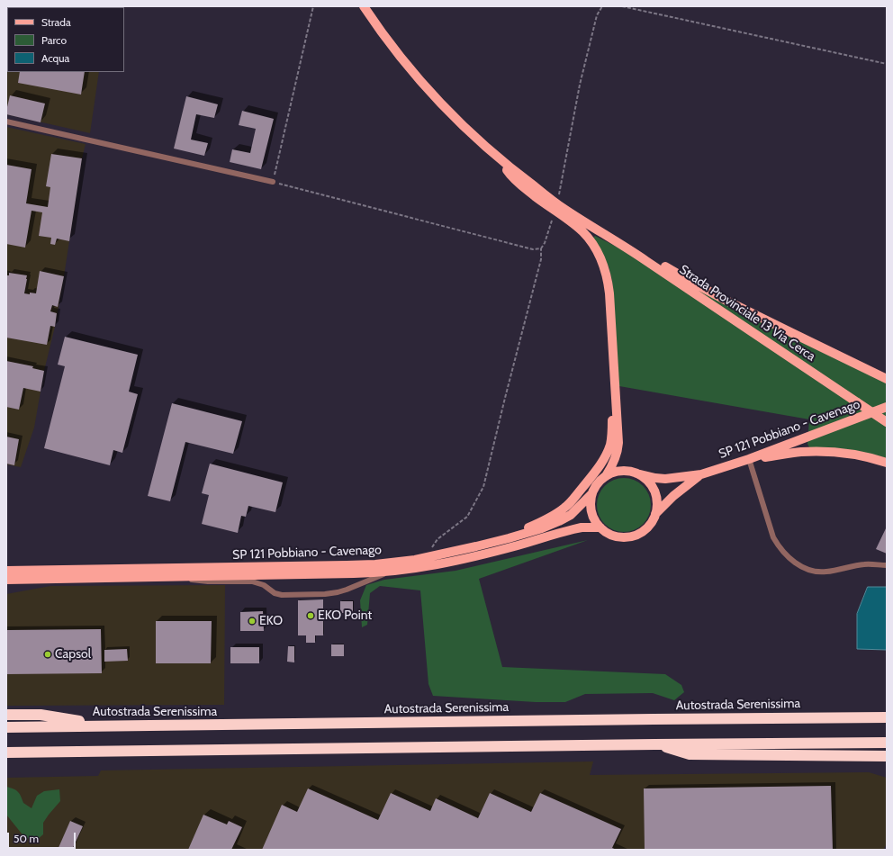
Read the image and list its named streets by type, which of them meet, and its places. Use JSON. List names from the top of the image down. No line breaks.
{"streets":{"highway":["Autostrada Serenissima"],"main road":["Strada Provinciale 13 Via Cerca","SP 121 Pobbiano - Cavenago"]},"places":["EKO Point","EKO","Capsol"],"legend":["Strada","Parco","Acqua"],"scale_bar":"50 m"}
